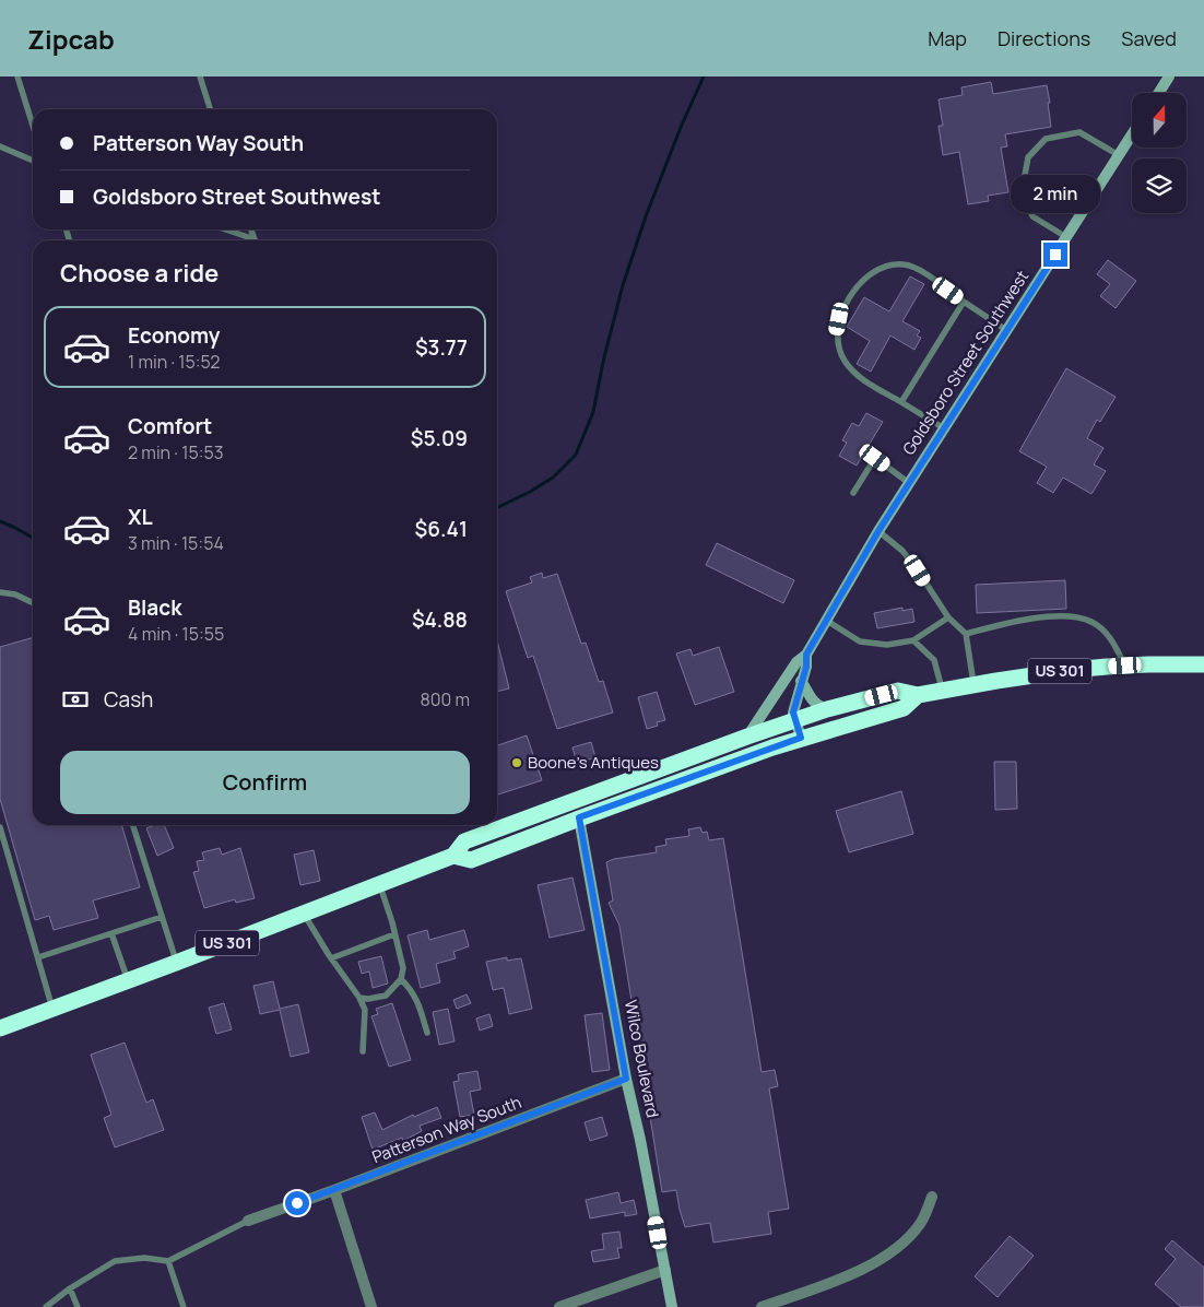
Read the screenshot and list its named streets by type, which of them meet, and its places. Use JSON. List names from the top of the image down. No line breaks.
{"streets":{"highway":["US 301"],"street":["Goldsboro Street Southwest","Wilco Boulevard","Patterson Way South"]},"crossings":[["Goldsboro Street Southwest","US 301"],["US 301","Wilco Boulevard"],["Wilco Boulevard","Patterson Way South"]],"places":["Boone's Antiques"],"north":"top","page":{"header":"Zipcab","nav":["Map","Directions","Saved"],"banner":["Patterson Way South","Goldsboro Street Southwest"],"bubble":"2 min","heading":"Choose a ride","list":[{"name":"Economy","note":"1 min · 15:52","value":"$3.77"},{"name":"Comfort","note":"2 min · 15:53","value":"$5.09"},{"name":"XL","note":"3 min · 15:54","value":"$6.41"},{"name":"Black","note":"4 min · 15:55","value":"$4.88"}],"pay":["Cash","800 m"],"buttons":"Confirm"}}
